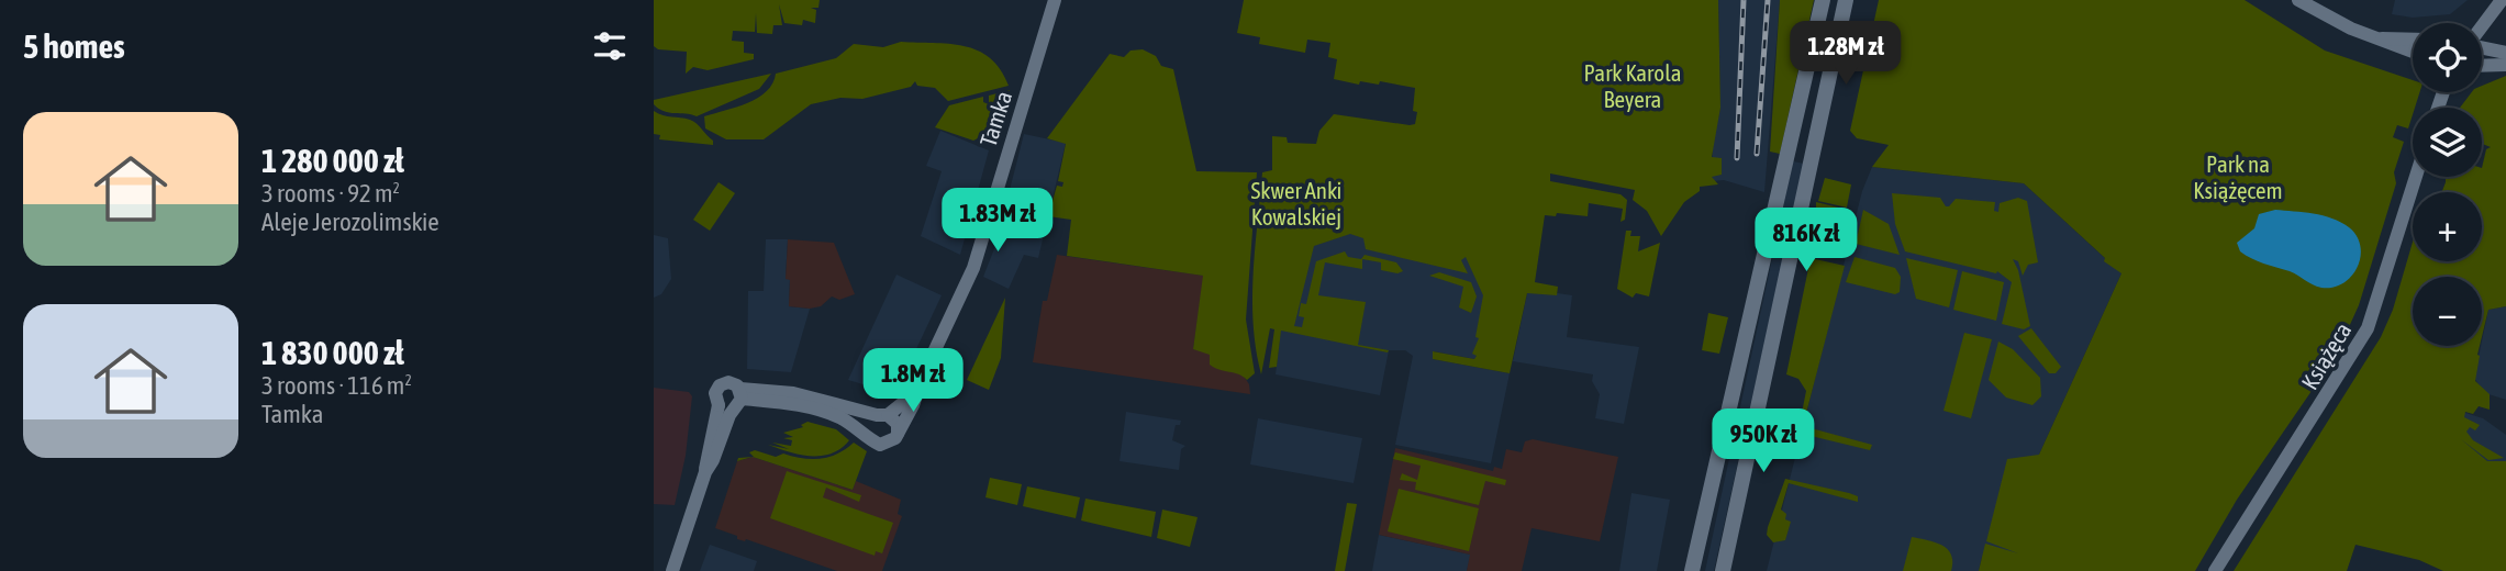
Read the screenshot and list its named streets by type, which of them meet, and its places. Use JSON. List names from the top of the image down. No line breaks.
{"streets":{"street":["Tamka","Książęca"]},"parks":["Park Karola Beyera","Park na Książęcem","Skwer Anki Kowalskiej"],"page":{"heading":"5 homes","price":["1.28M zł","1.83M zł","816K zł","1.8M zł","950K zł"],"map_buttons":["+","−"],"list":[{"name":"1 280 000 zł","note":"3 rooms · 92 m² · Aleje Jerozolimskie"},{"name":"1 830 000 zł","note":"3 rooms · 116 m² · Tamka"}]}}
